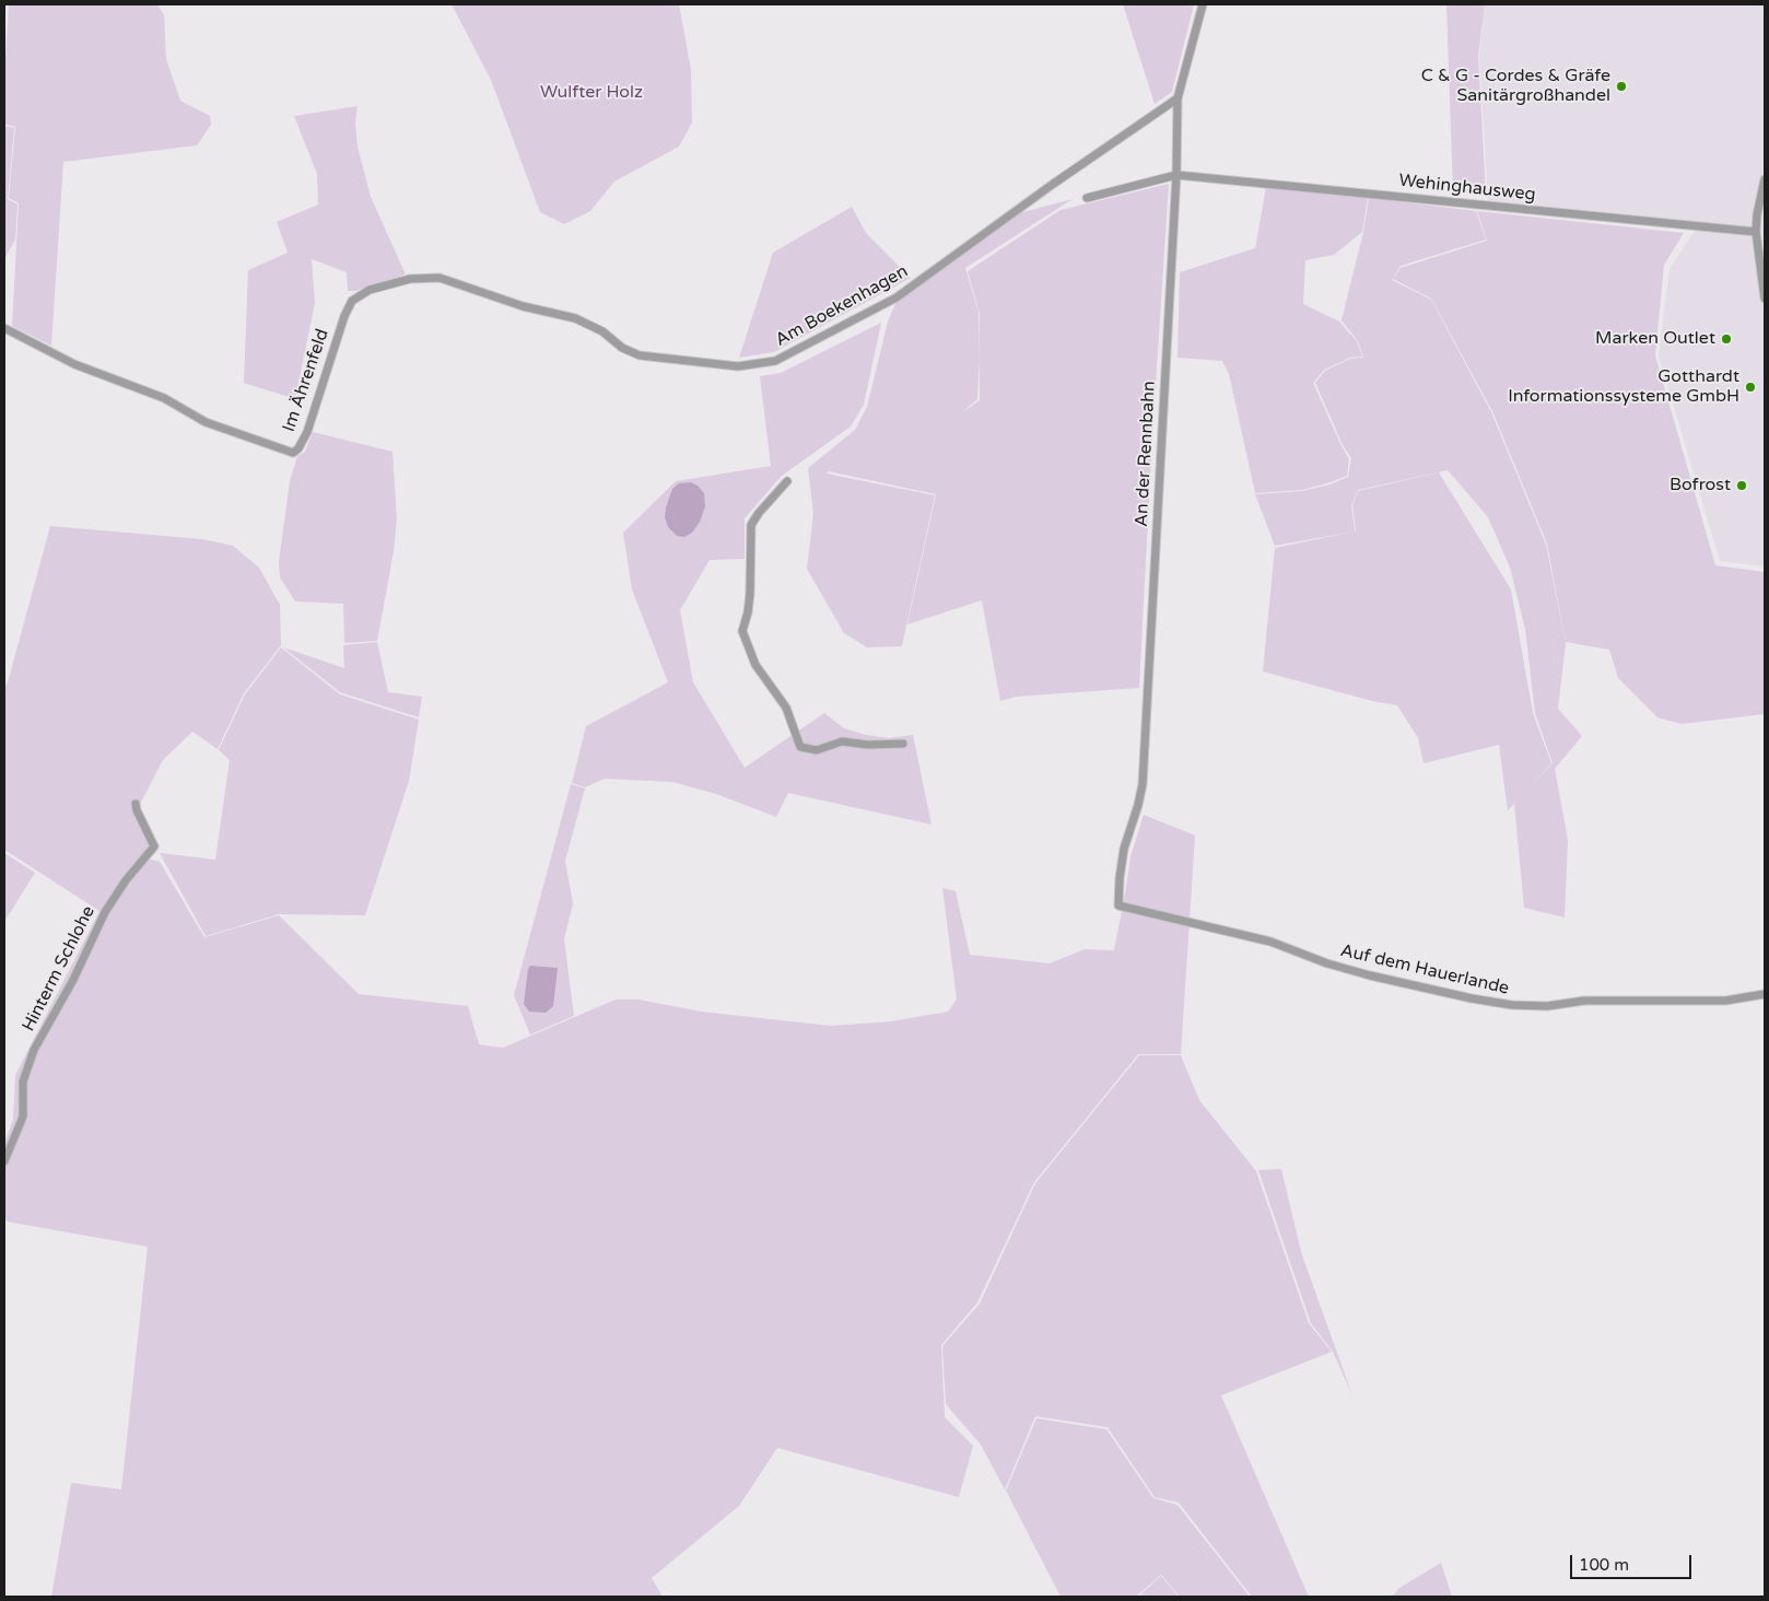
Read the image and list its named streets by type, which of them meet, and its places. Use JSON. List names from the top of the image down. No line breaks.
{"streets":{"street":["Wehinghausweg","Am Boekenhagen","Im Ährenfeld","An der Rennbahn","Hinterm Schlohe","Auf dem Hauerlande"]},"crossings":[["Wehinghausweg","An der Rennbahn"],["Am Boekenhagen","Im Ährenfeld"],["Am Boekenhagen","An der Rennbahn"],["An der Rennbahn","Auf dem Hauerlande"]],"parks":["Wulfter Holz"],"places":["C & G - Cordes & Gräfe Sanitärgroßhandel","Marken Outlet","Gotthardt Informationssysteme GmbH","Bofrost"],"scale_bar":"100 m"}
